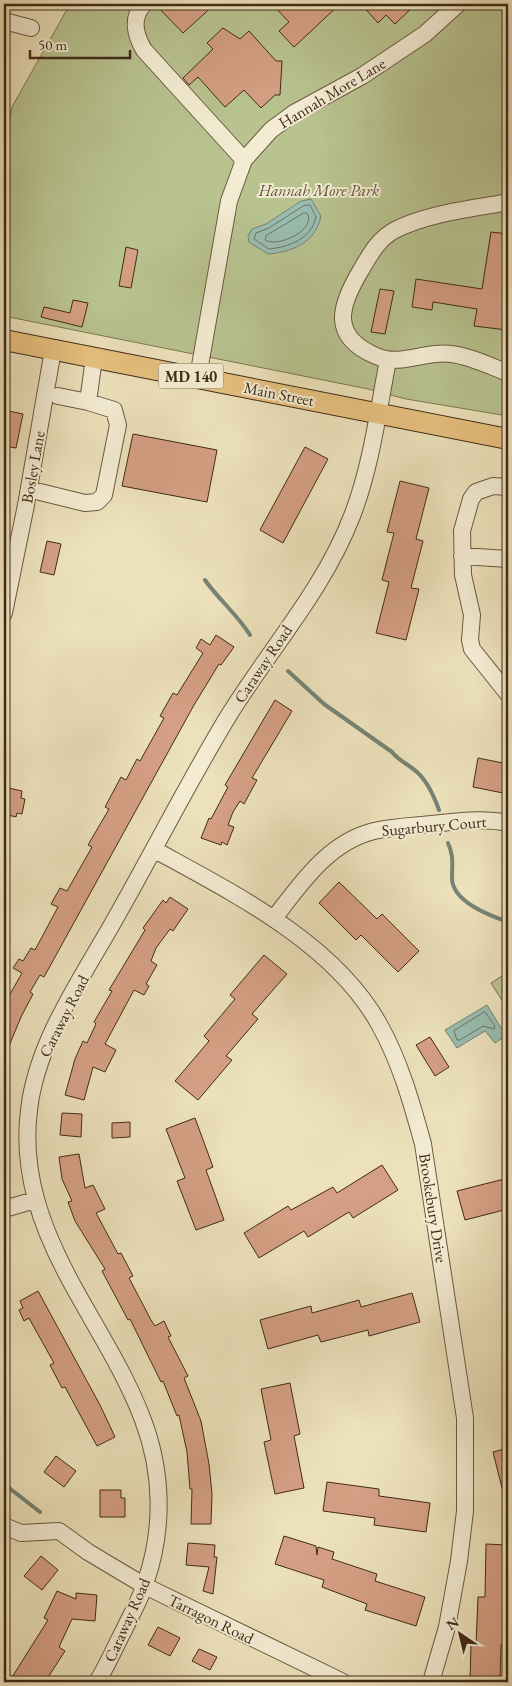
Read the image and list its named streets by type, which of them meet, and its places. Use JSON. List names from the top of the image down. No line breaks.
{"streets":{"main road":["MD 140","Main Street"],"street":["Hannah More Lane","Bosley Lane","Caraway Road","Sugarbury Court","Brookebury Drive","Tarragon Road"]},"crossings":[["Hannah More Lane","Main Street"],["MD 140","Main Street"],["MD 140","Caraway Road"],["Main Street","Bosley Lane"],["Main Street","Caraway Road"],["Caraway Road","Brookebury Drive"],["Caraway Road","Tarragon Road"],["Sugarbury Court","Brookebury Drive"]],"parks":["Hannah More Park"],"scale_bar":"50 m","north":"top left"}
